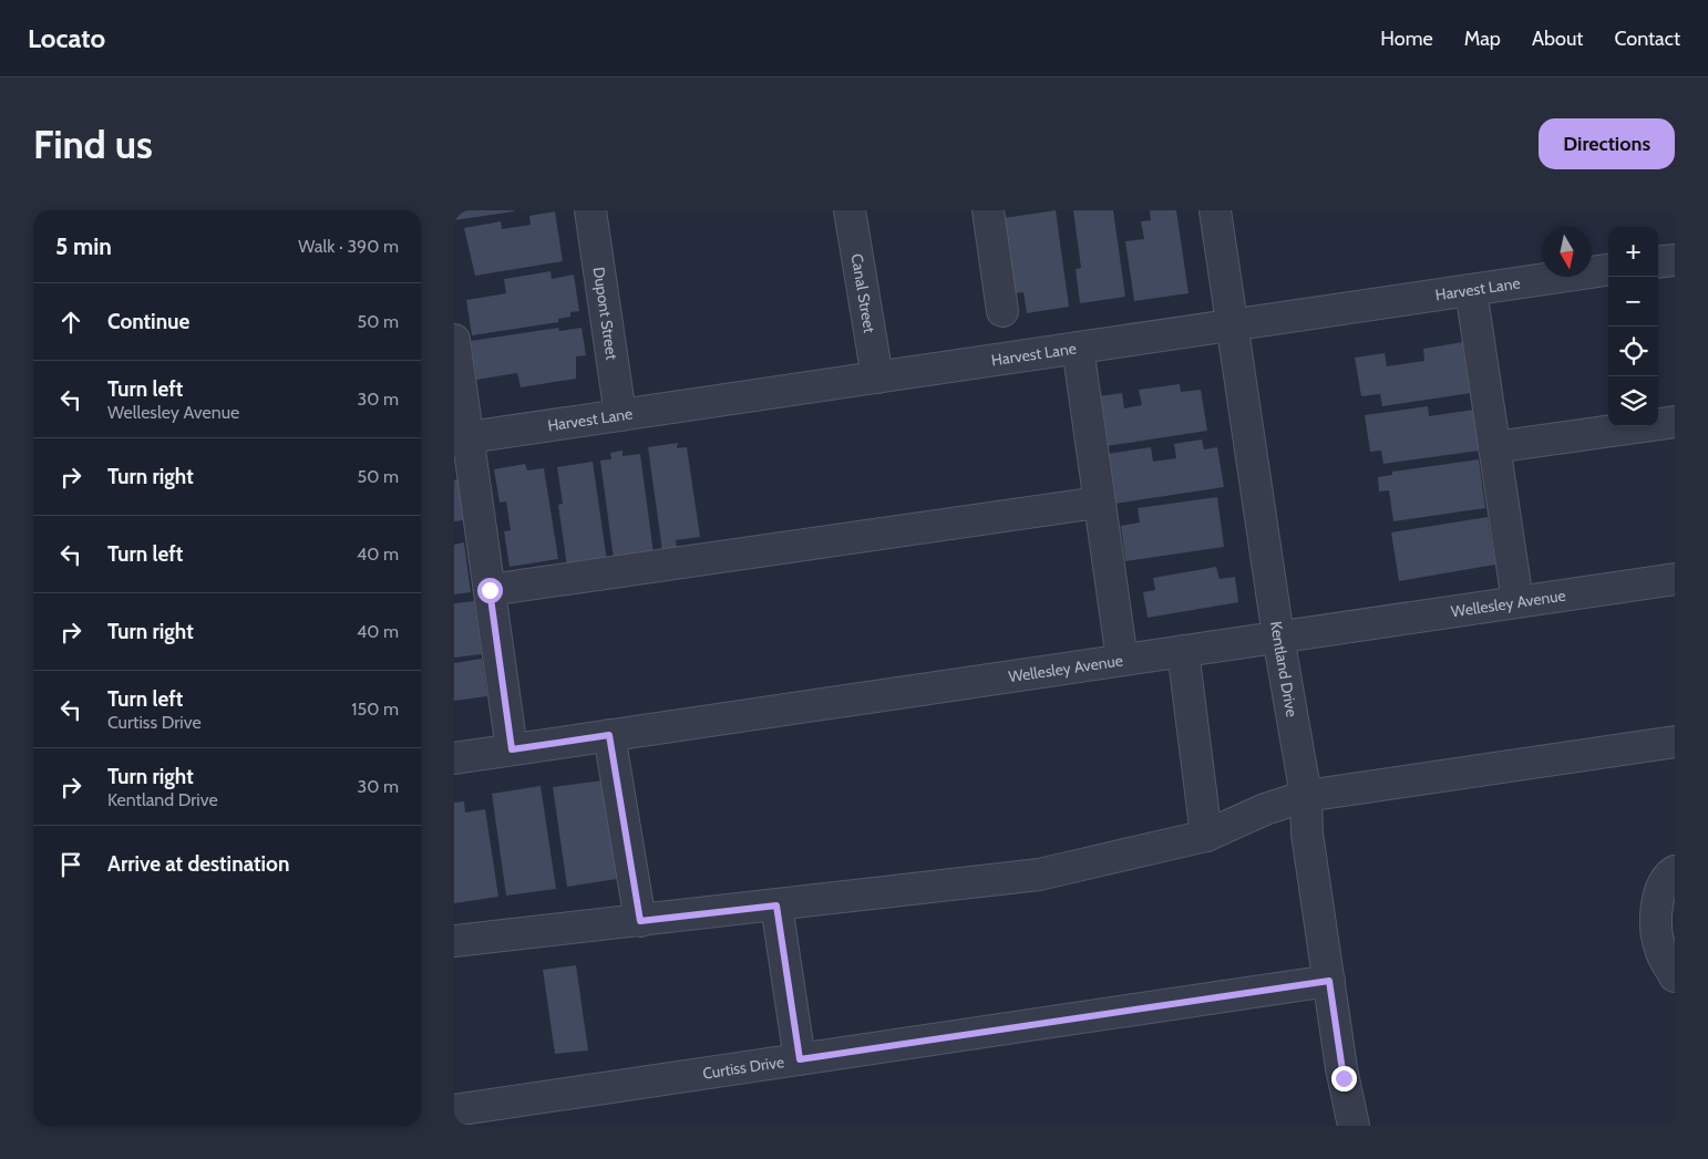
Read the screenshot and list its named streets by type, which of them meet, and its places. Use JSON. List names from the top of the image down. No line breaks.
{"streets":{"street":["Harvest Lane","Canal Street","Dupont Street","Wellesley Avenue","Kentland Drive","Curtiss Drive"]},"crossings":[["Harvest Lane","Canal Street"],["Harvest Lane","Dupont Street"],["Harvest Lane","Kentland Drive"],["Wellesley Avenue","Kentland Drive"],["Kentland Drive","Curtiss Drive"]],"north":"bottom","page":{"header":"Locato","nav":["Home","Map","About","Contact"],"buttons":"Directions","title":"Find us","heading":["5 min","Walk · 390 m"],"map_buttons":["+","−"],"list":[["Continue","50 m"],["Turn left","Wellesley Avenue","30 m"],["Turn right","50 m"],["Turn left","40 m"],["Turn right","40 m"],["Turn left","Curtiss Drive","150 m"],["Turn right","Kentland Drive","30 m"],"Arrive at destination"]}}
